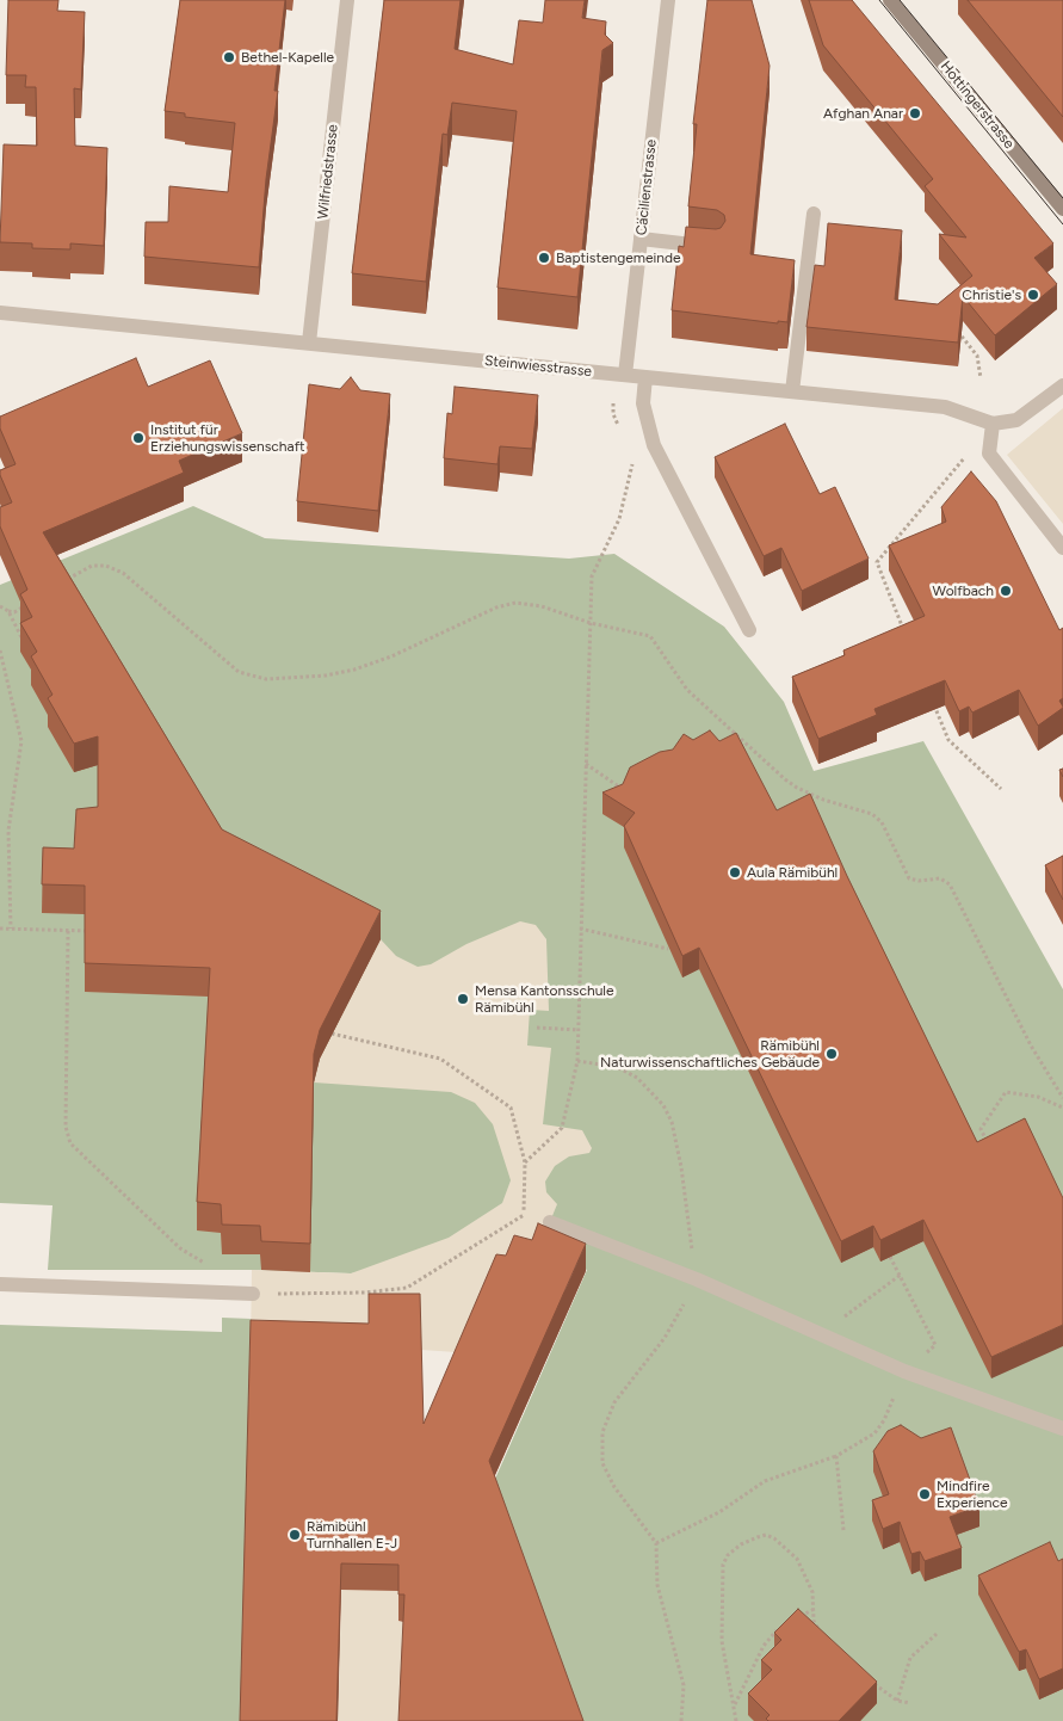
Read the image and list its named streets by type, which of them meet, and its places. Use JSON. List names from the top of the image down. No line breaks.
{"streets":{"main road":["Hottingerstrasse"],"street":["Wilfriedstrasse","Cäcilienstrasse","Steinwiesstrasse"]},"crossings":[["Wilfriedstrasse","Steinwiesstrasse"],["Cäcilienstrasse","Steinwiesstrasse"]],"places":["Bethel-Kapelle","Afghan Anar","Baptistengemeinde","Christie's","Institut für Erziehungswissenschaft","Wolfbach","Aula Rämibühl","Mensa Kantonsschule Rämibühl","Rämibühl Naturwissenschaftliches Gebäude","Mindfire Experience","Rämibühl Turnhallen E-J"]}
